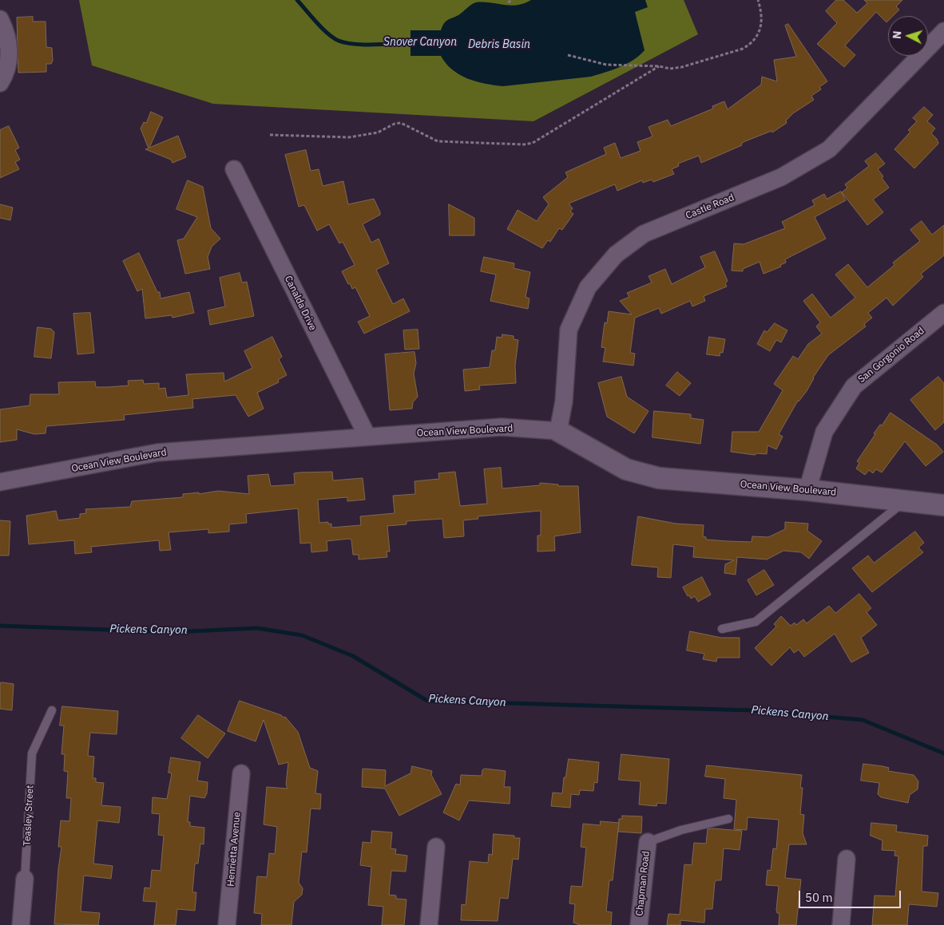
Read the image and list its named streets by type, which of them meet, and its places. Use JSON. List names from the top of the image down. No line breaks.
{"streets":{"street":["Castle Road","Canalda Drive","San Gorgonio Road","Ocean View Boulevard","Teasley Street","Henrietta Avenue","Chapman Road"]},"crossings":[["Castle Road","Ocean View Boulevard"],["Canalda Drive","Ocean View Boulevard"],["San Gorgonio Road","Ocean View Boulevard"]],"water":["Snover Canyon","Debris Basin","Pickens Canyon"],"scale_bar":"50 m","north":"left"}
